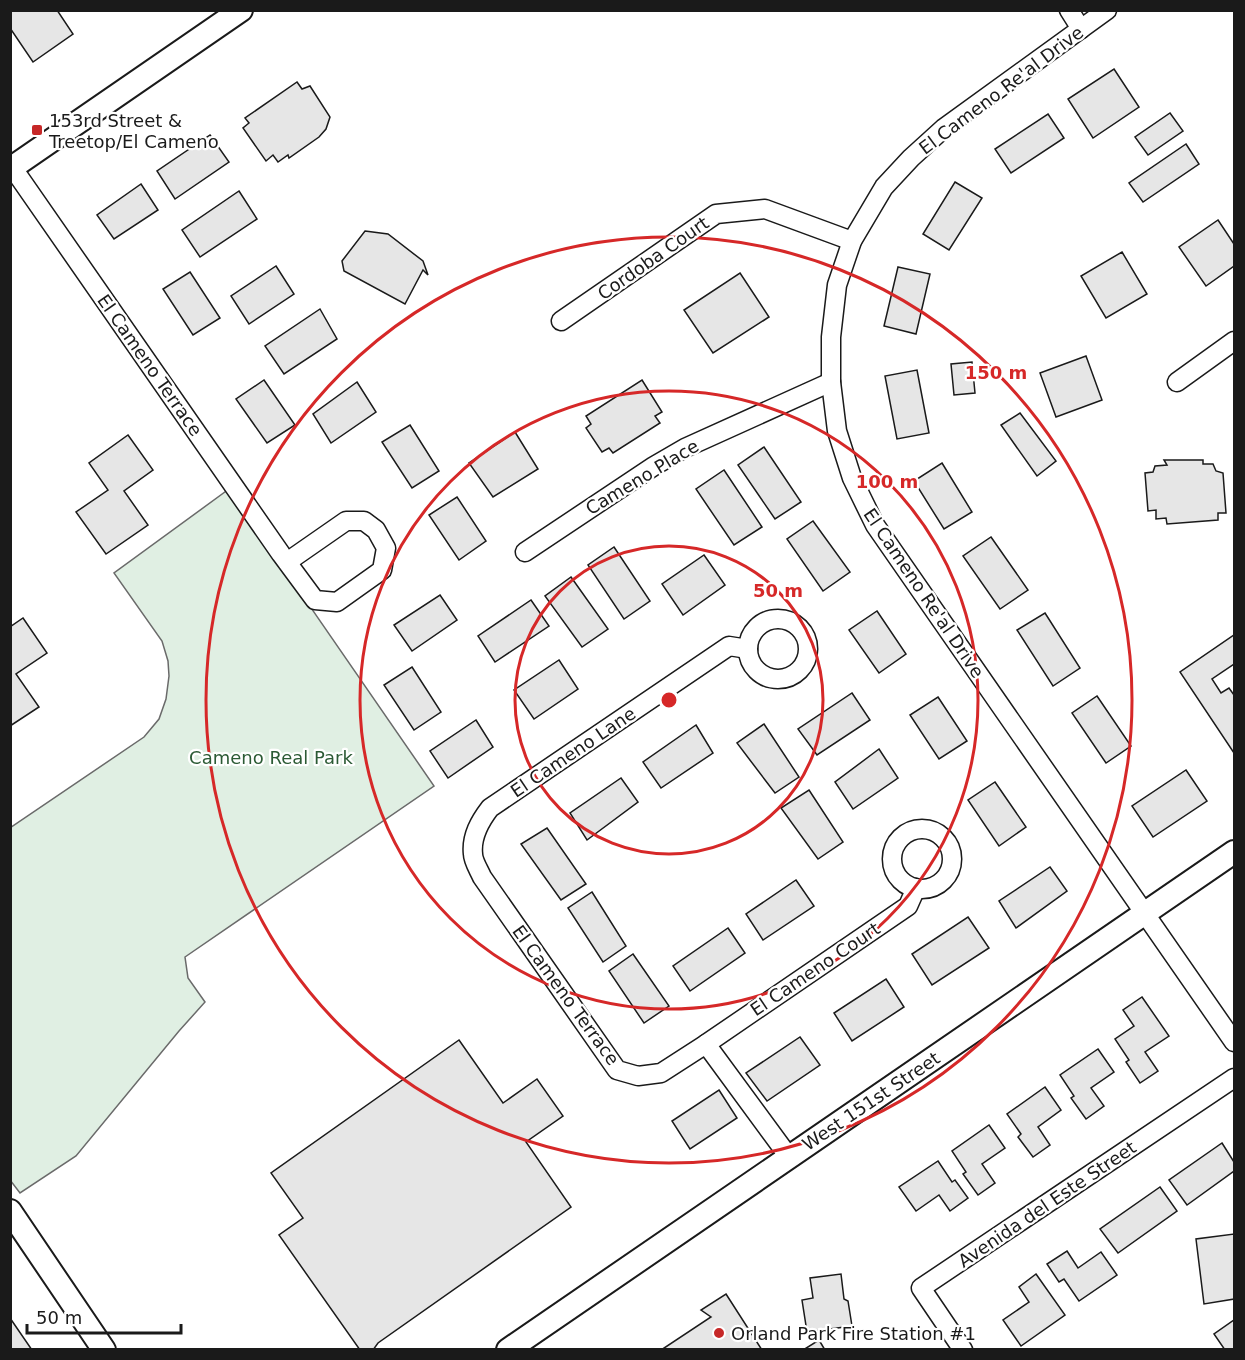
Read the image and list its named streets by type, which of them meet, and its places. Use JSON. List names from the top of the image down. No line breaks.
{"streets":{"street":["El Cameno Re'al Drive","Cordoba Court","El Cameno Terrace","Cameno Place","El Cameno Lane","El Cameno Court","West 151st Street","Avenida del Este Street"]},"crossings":[["El Cameno Re'al Drive","Cordoba Court"],["El Cameno Re'al Drive","Cameno Place"],["El Cameno Re'al Drive","West 151st Street"],["El Cameno Terrace","El Cameno Lane"],["El Cameno Terrace","El Cameno Court"]],"parks":["Cameno Real Park"],"places":{"transit":["153rd Street & Treetop/El Cameno"],"other":["Orland Park Fire Station #1"]},"scale_bar":"50 m","rings":["150 m","100 m","50 m"]}
